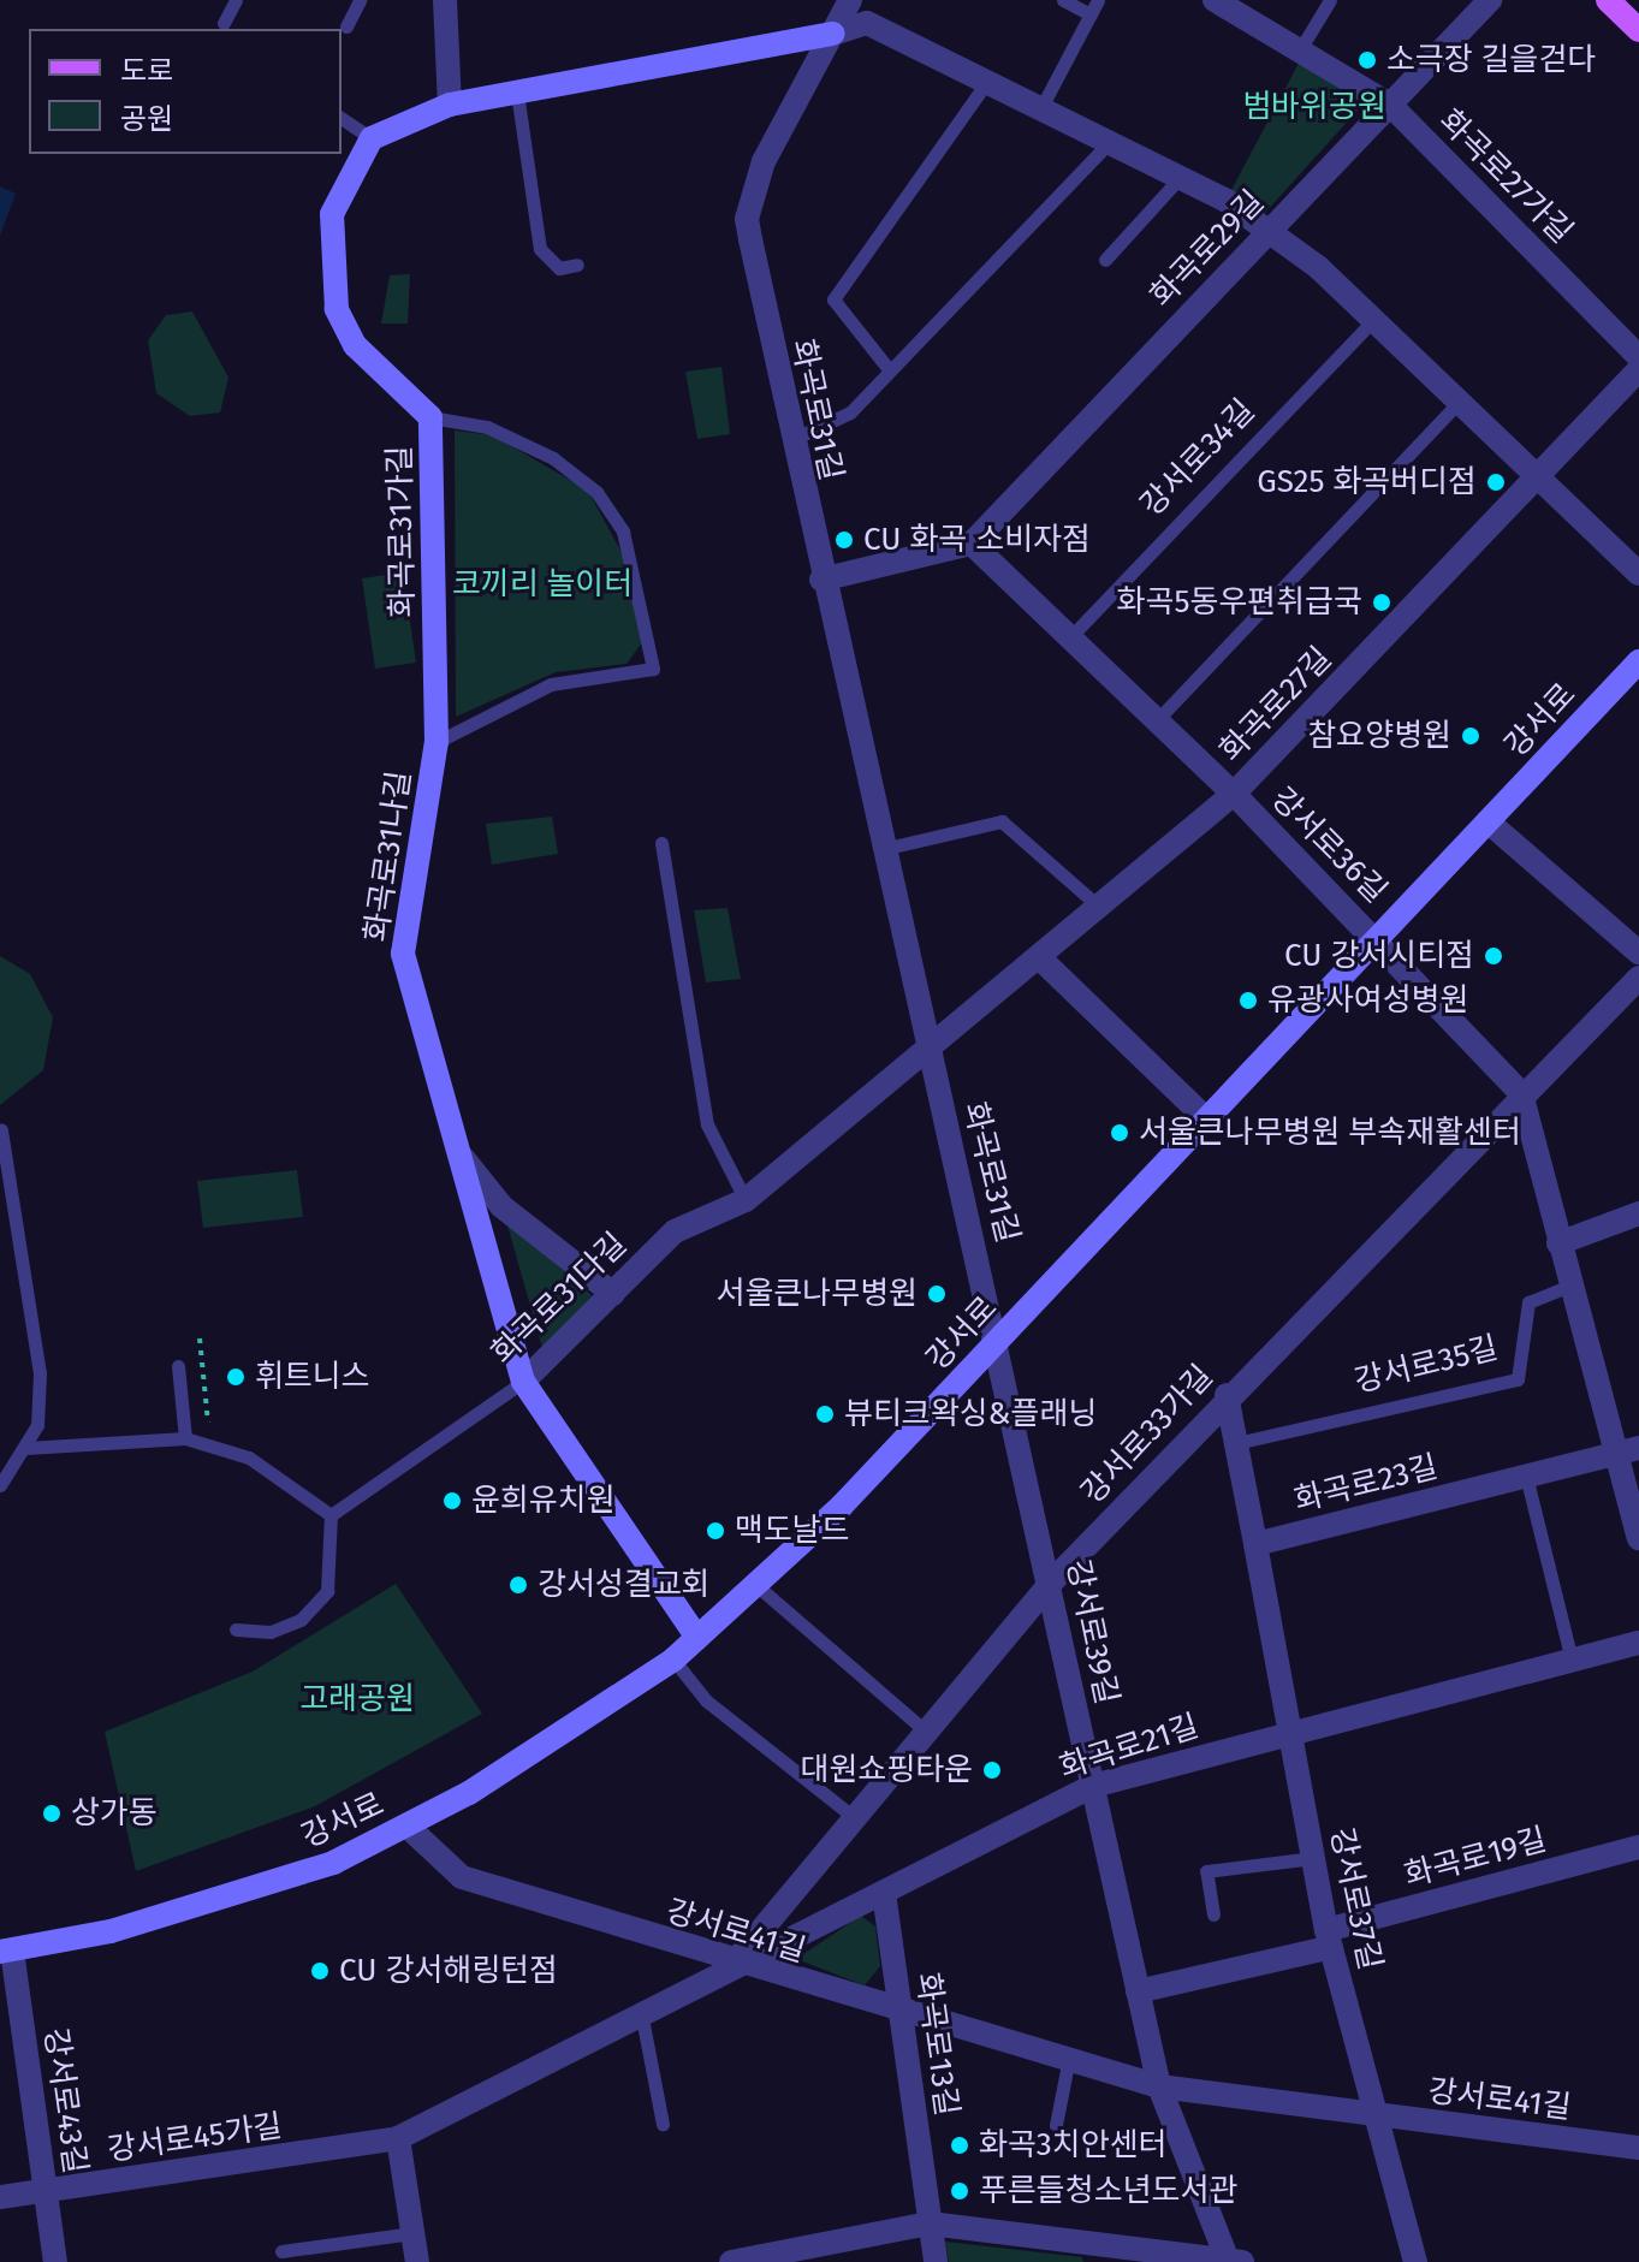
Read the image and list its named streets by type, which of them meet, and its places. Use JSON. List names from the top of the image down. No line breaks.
{"streets":{"main road":["화곡로31가길","강서로","화곡로31나길"],"street":["화곡로27가길","화곡로29길","화곡로31길","화곡로27길","강서로36길","화곡로31다길","강서로33가길","화곡로23길","강서로39길","화곡로21길","화곡로19길","강서로37길","강서로41길","화곡로13길","강서로43길","강서로45가길"],"lane":["강서로34길","강서로35길"]},"crossings":[["화곡로27가길","화곡로29길"],["화곡로29길","강서로36길"],["화곡로31길","화곡로27길"],["화곡로31길","강서로"],["화곡로31길","화곡로31다길"],["화곡로31길","강서로39길"],["강서로34길","강서로36길"],["화곡로31가길","화곡로31나길"],["화곡로27길","강서로36길"],["화곡로27길","화곡로31다길"],["강서로","강서로36길"],["강서로","강서로39길"],["강서로","강서로41길"],["강서로","강서로43길"],["화곡로31나길","화곡로31다길"],["강서로35길","화곡로23길"],["강서로33가길","화곡로23길"],["강서로33가길","강서로39길"],["강서로33가길","화곡로21길"],["강서로33가길","강서로41길"],["강서로33가길","강서로45가길"],["화곡로23길","강서로37길"],["강서로39길","화곡로21길"],["강서로39길","강서로41길"],["화곡로21길","강서로37길"],["화곡로21길","강서로41길"],["화곡로21길","화곡로13길"],["화곡로21길","강서로45가길"],["화곡로19길","강서로37길"],["강서로37길","강서로41길"],["강서로41길","화곡로13길"],["강서로41길","강서로45가길"],["강서로43길","강서로45가길"]],"parks":["범바위공원","코끼리 놀이터","고래공원"],"places":["소극장 길을걷다","GS25 화곡버디점","CU 화곡 소비자점","화곡5동우편취급국","참요양병원","CU 강서시티점","유광사여성병원","서울큰나무병원 부속재활센터","서울큰나무병원","휘트니스","뷰티크왁싱&플래닝","윤희유치원","맥도날드","강서성결교회","대원쇼핑타운","상가동","CU 강서해링턴점","화곡3치안센터","푸른들청소년도서관"],"legend":["도로","공원"]}
